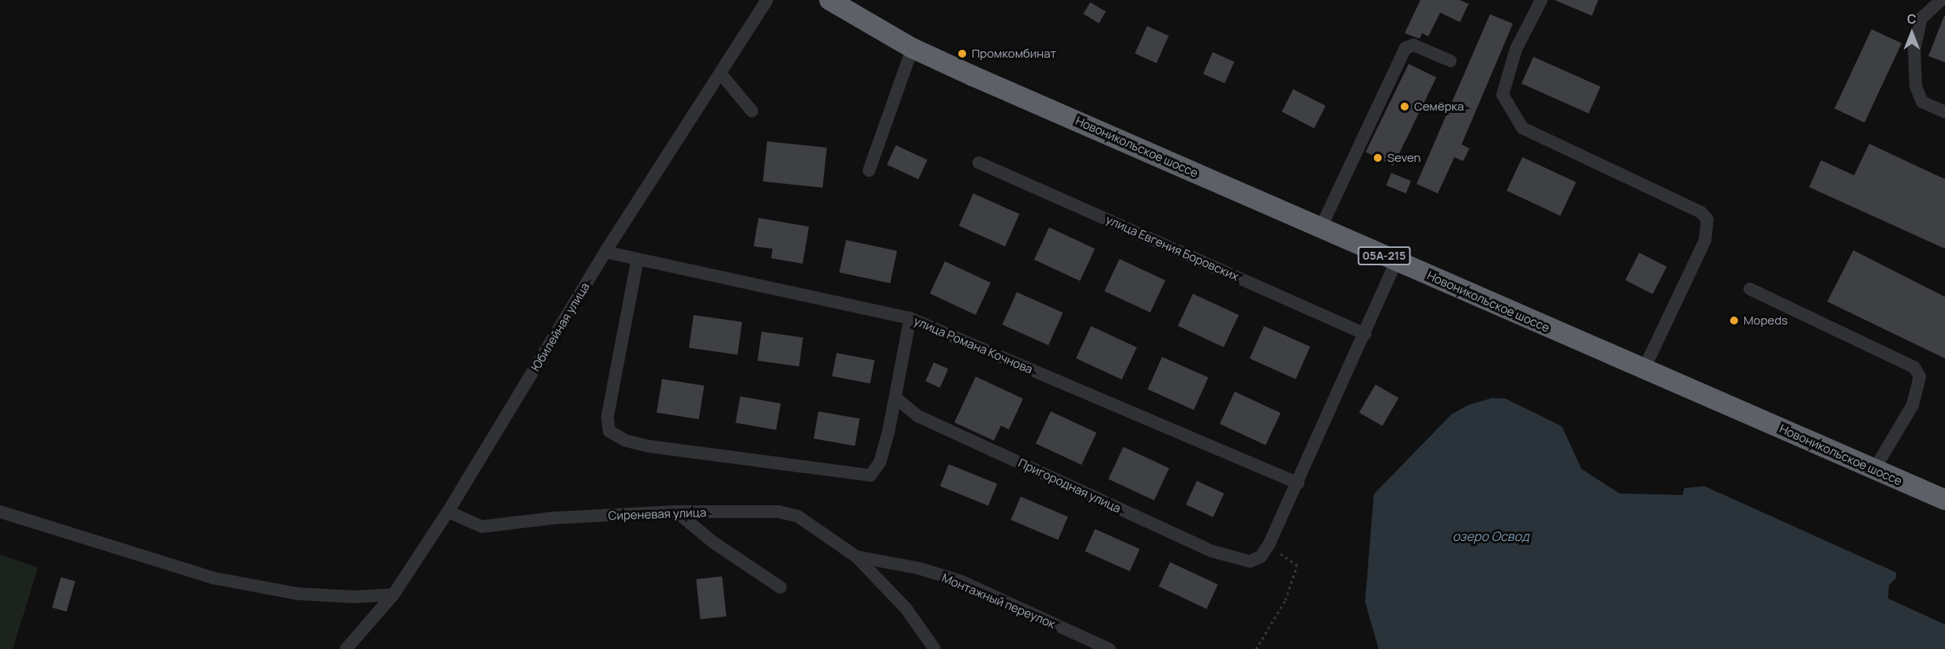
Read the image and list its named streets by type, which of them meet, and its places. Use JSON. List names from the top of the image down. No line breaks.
{"streets":{"highway":["Новоникольское шоссе","05А-215"],"street":["улица Евгения Боровских","Юбилейная улица","улица Романа Кочнова","Пригородная улица","Сиреневая улица","Монтажный переулок"]},"crossings":[["Юбилейная улица","улица Романа Кочнова"],["Юбилейная улица","Сиреневая улица"],["Сиреневая улица","Монтажный переулок"]],"water":["озеро Освод"],"places":["Промкомбинат","Семёрка","Seven","Mopeds"],"north":"top"}
